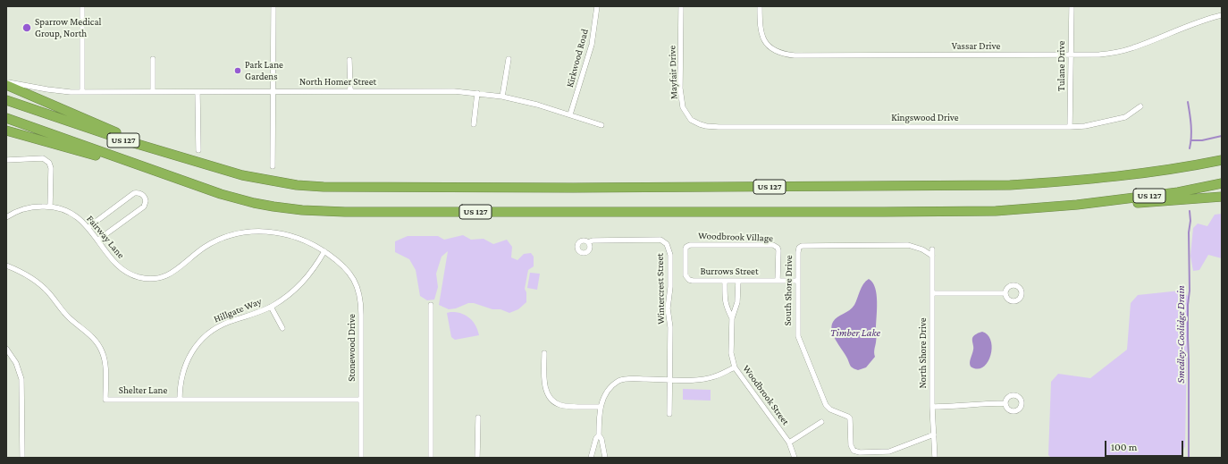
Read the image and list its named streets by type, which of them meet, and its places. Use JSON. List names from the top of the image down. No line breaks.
{"streets":{"highway":["US 127"],"street":["Vassar Drive","Kirkwood Road","Tulane Drive","Mayfair Drive","North Homer Street","Kingswood Drive","Fairway Lane","Woodbrook Village","Burrows Street","Wintercrest Street","South Shore Drive","Hillgate Way","Stonewood Drive","North Shore Drive","Shelter Lane","Woodbrook Street"]},"crossings":[["Vassar Drive","Tulane Drive"],["Kirkwood Road","North Homer Street"],["Tulane Drive","Kingswood Drive"],["Mayfair Drive","Kingswood Drive"],["Fairway Lane","Hillgate Way"],["Fairway Lane","Stonewood Drive"],["Woodbrook Village","Burrows Street"],["Burrows Street","South Shore Drive"],["Burrows Street","Woodbrook Street"],["South Shore Drive","North Shore Drive"],["Hillgate Way","Stonewood Drive"],["Hillgate Way","Shelter Lane"],["Stonewood Drive","Shelter Lane"]],"water":["Timber Lake","Smedley-Coolidge Drain"],"places":["Sparrow Medical Group, North","Park Lane Gardens"],"scale_bar":"100 m"}
